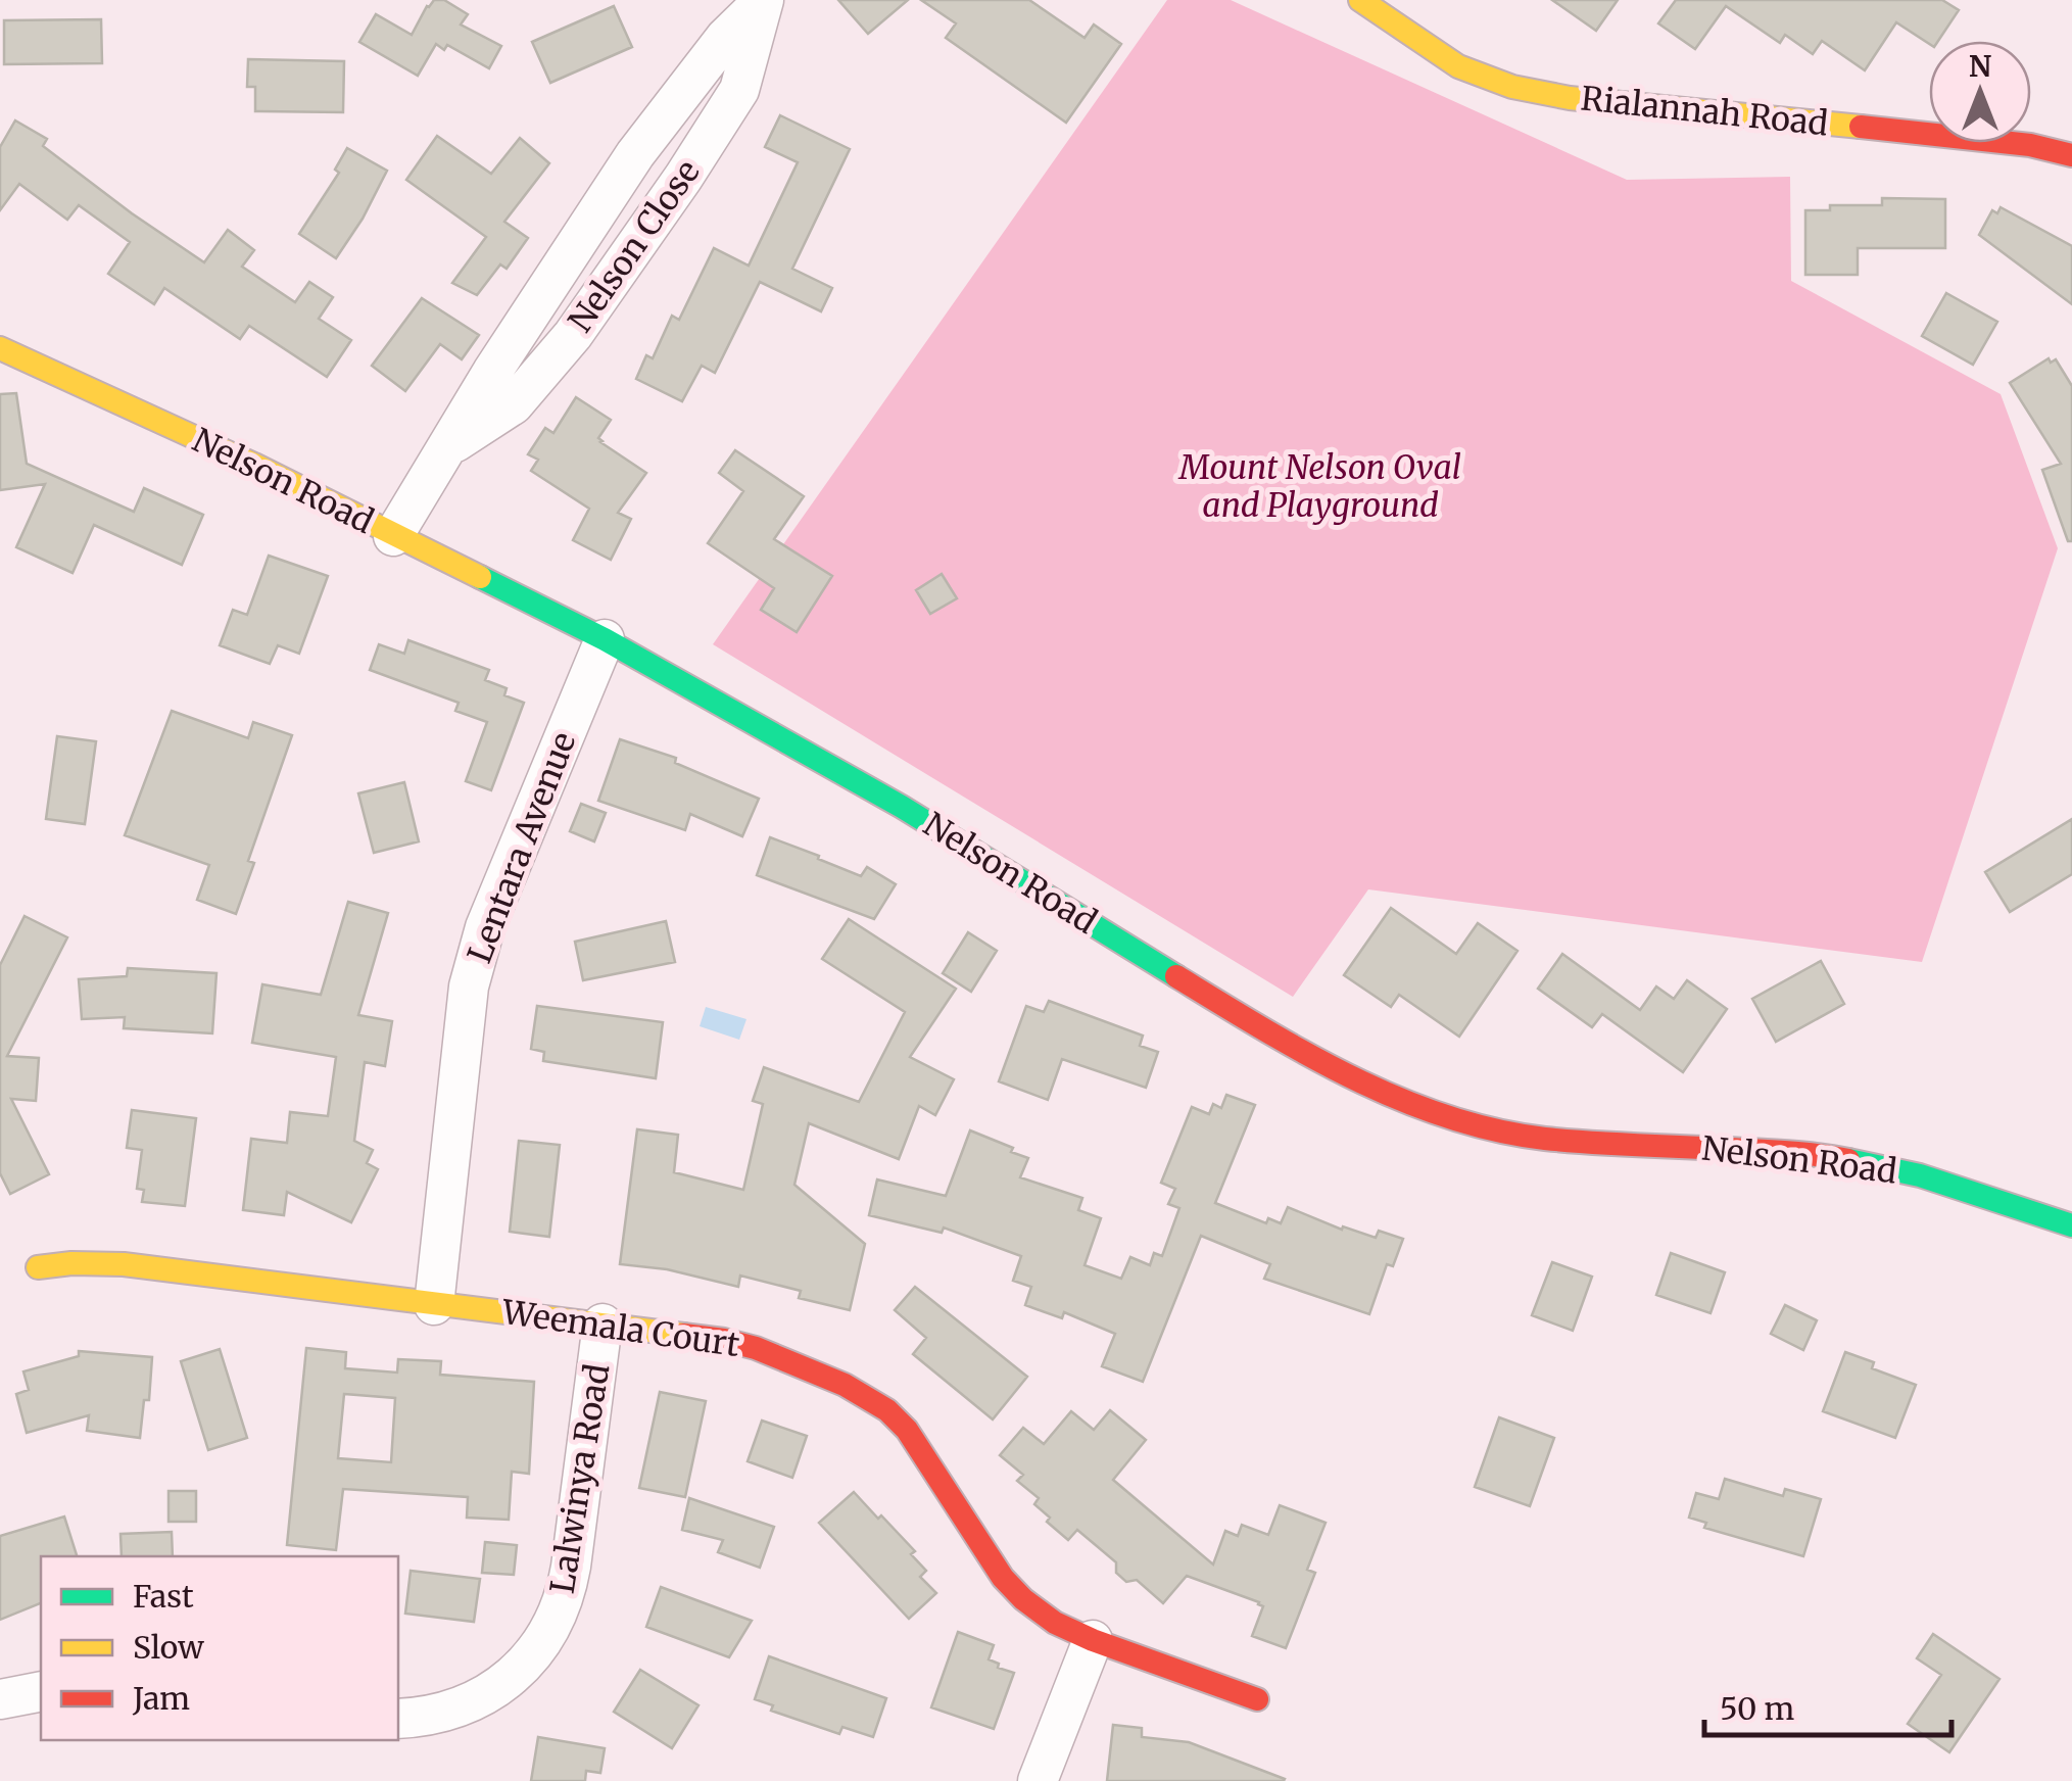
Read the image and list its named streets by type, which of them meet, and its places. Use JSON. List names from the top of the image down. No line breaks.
{"streets":{"main road":["Rialannah Road","Nelson Road","Weemala Court"],"street":["Nelson Close","Lentara Avenue","Lalwinya Road"]},"crossings":[["Nelson Close","Nelson Road"],["Nelson Road","Lentara Avenue"],["Lentara Avenue","Weemala Court"],["Weemala Court","Lalwinya Road"]],"parks":["Mount Nelson Oval and Playground"],"legend":["Fast","Slow","Jam"],"scale_bar":"50 m","north":"top"}
